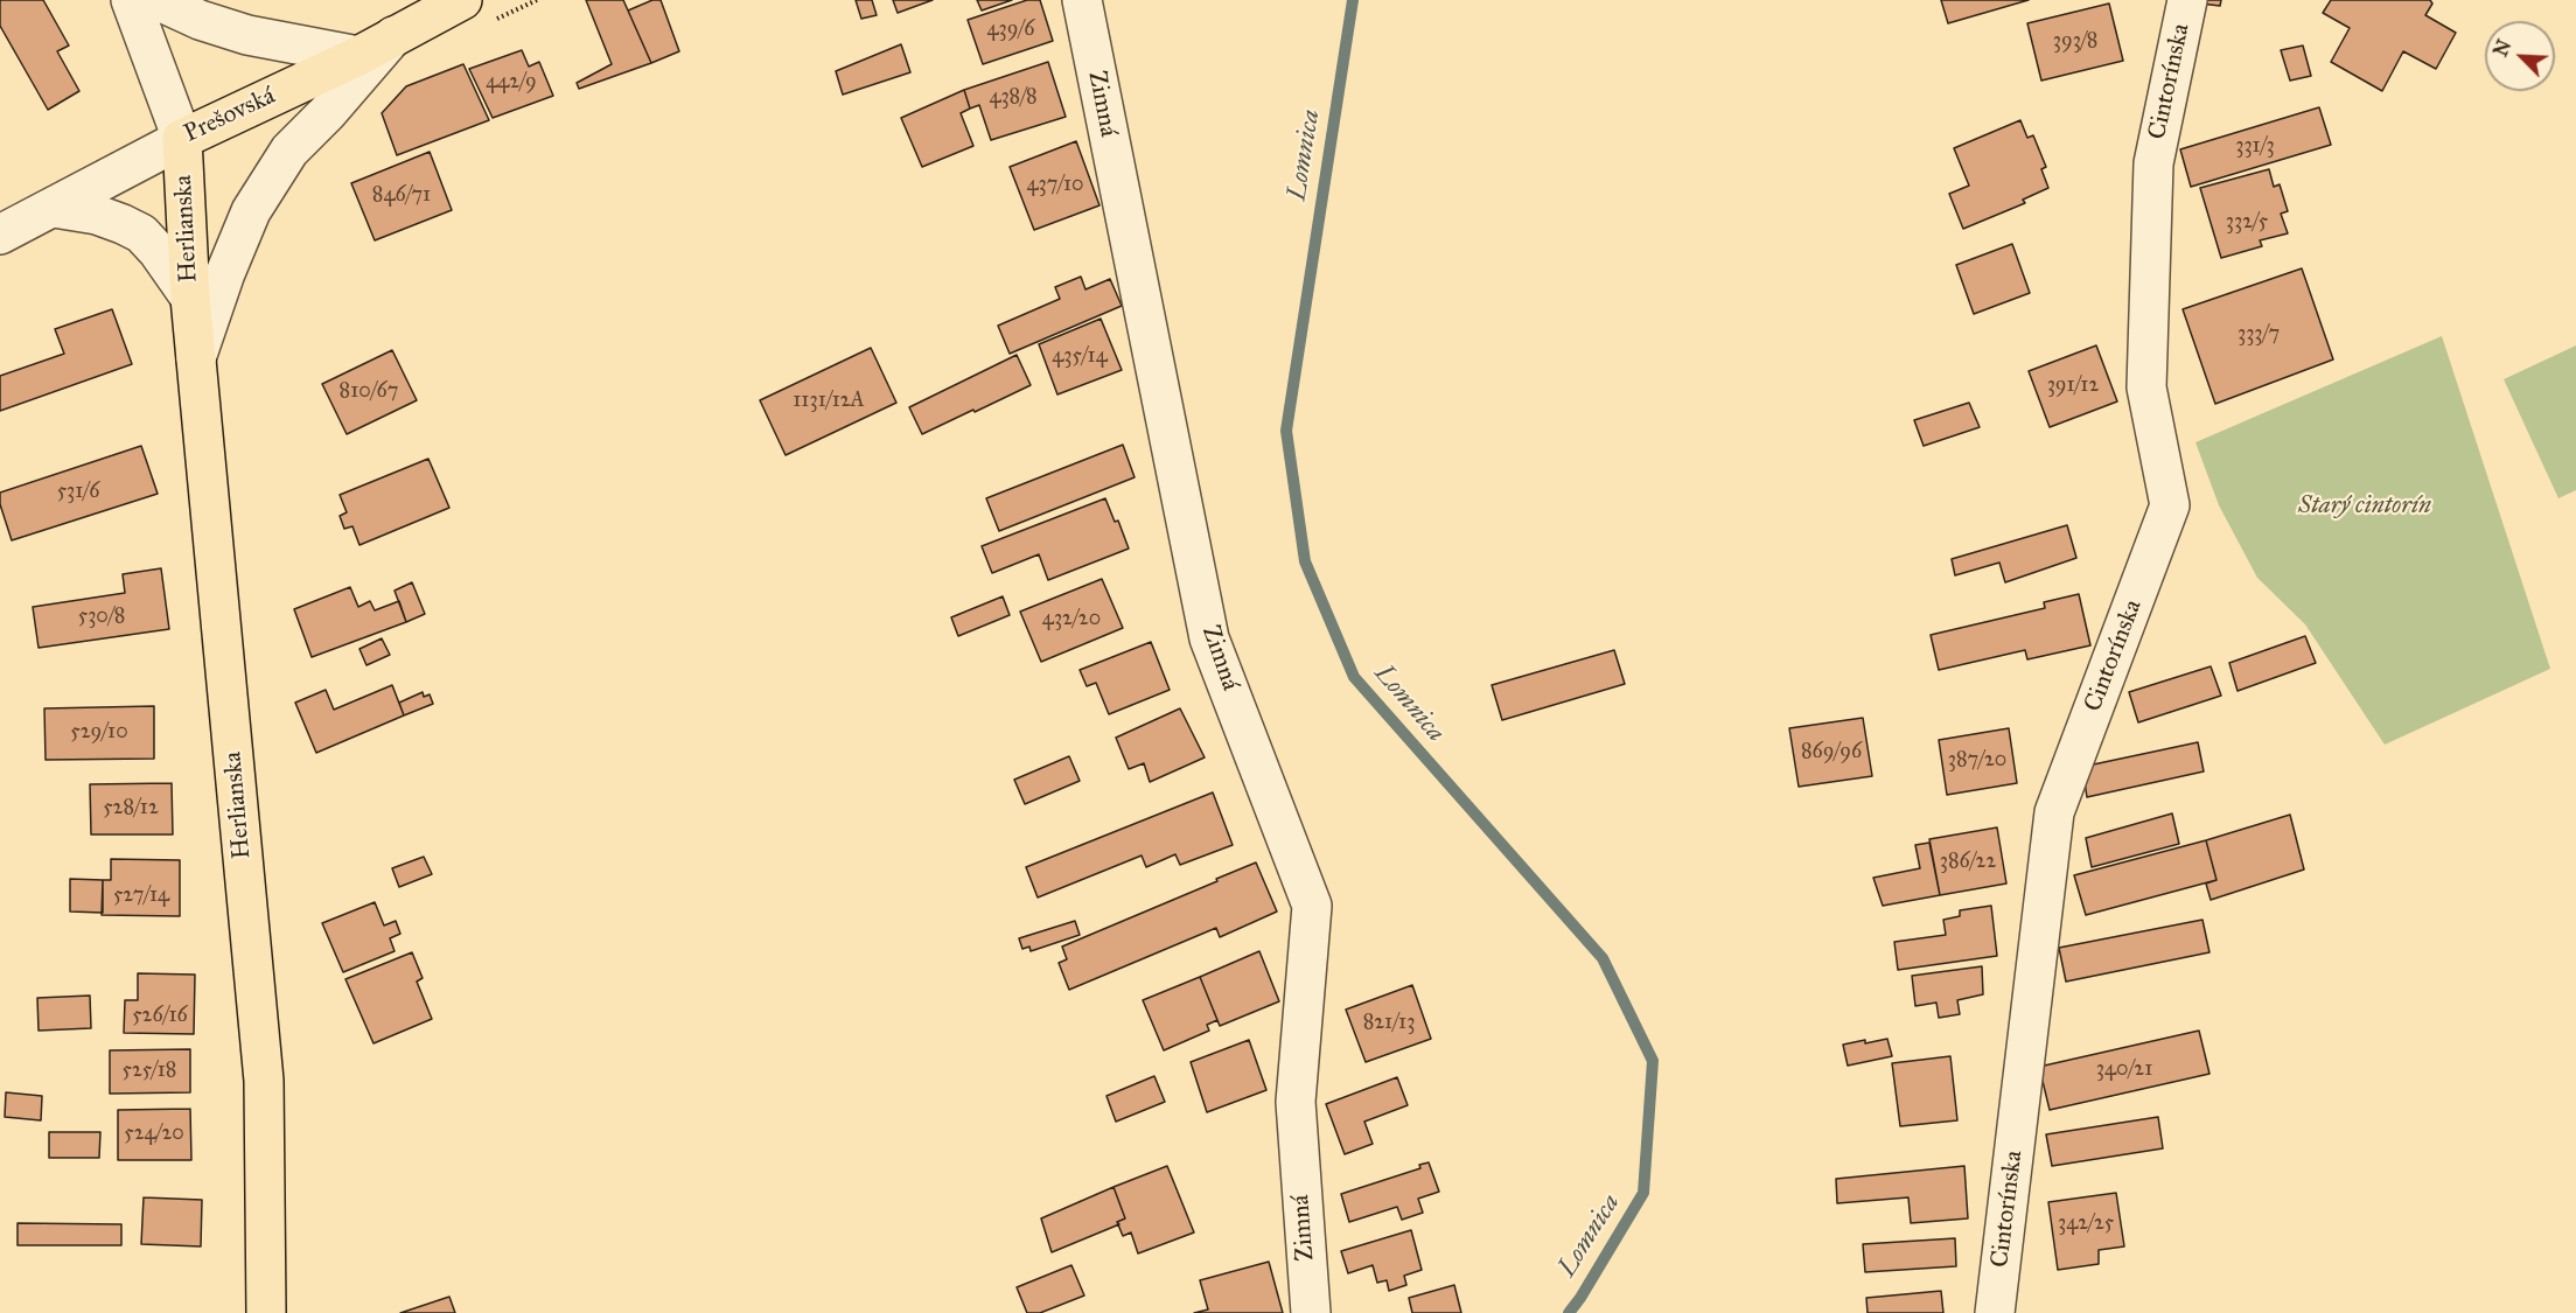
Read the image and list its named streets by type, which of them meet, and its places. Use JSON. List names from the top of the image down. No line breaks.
{"streets":{"main road":["Prešovská","Herlianska"],"street":["Cintorínska","Zimná"]},"crossings":[["Prešovská","Herlianska"]],"water":["Lomnica"],"parks":["Starý cintorín"],"house_numbers":["439/6","393/8","442/9","438/8","331/3","437/10","846/71","332/5","333/7","435/14","391/12","810/67","1131/12A","531/6","530/8","432/20","529/10","869/96","387/20","528/12","386/22","527/14","526/16","821/13","340/21","525/18","524/20","342/25"],"north":"top left"}
